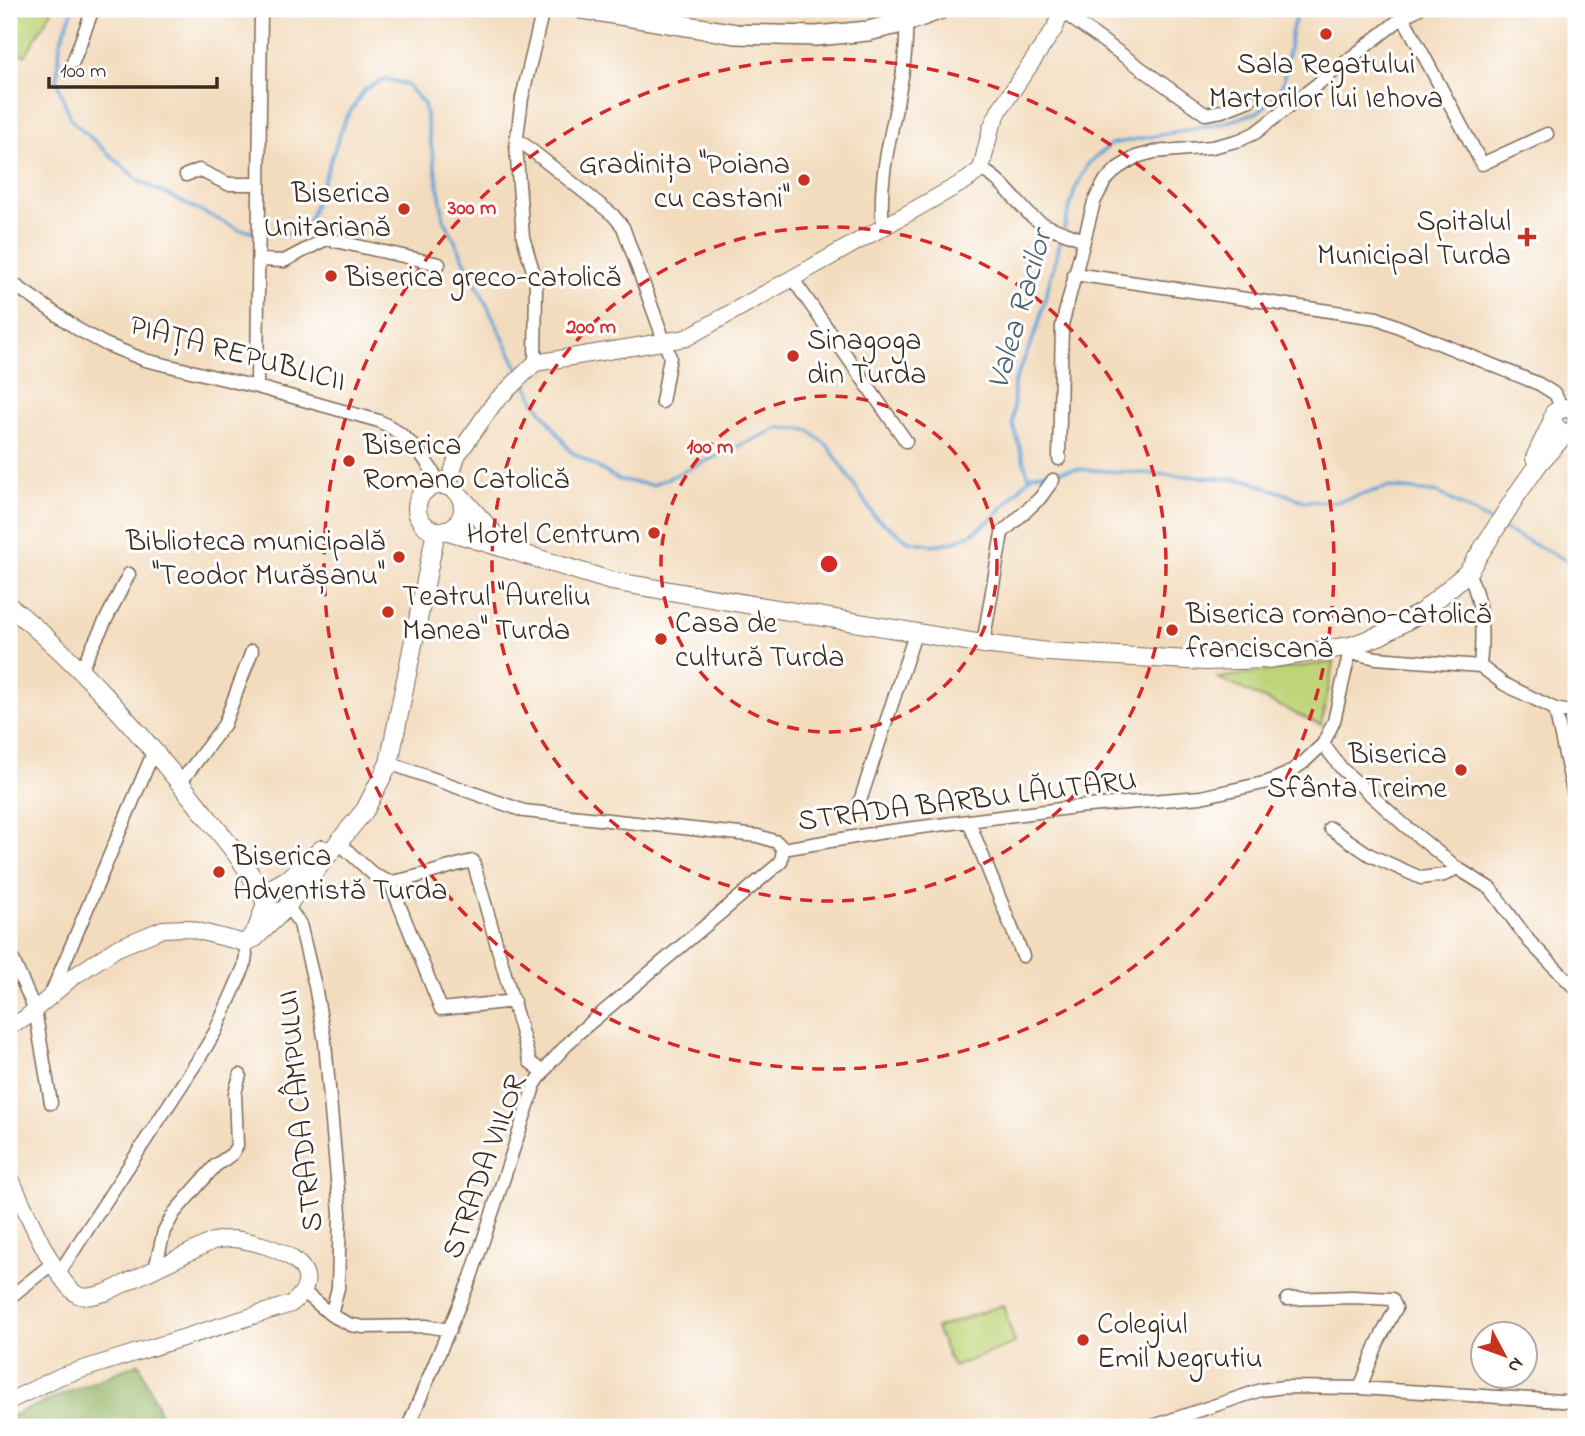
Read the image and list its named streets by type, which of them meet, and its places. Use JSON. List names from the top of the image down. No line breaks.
{"streets":{"street":["PIAȚA REPUBLICII","STRADA BARBU LĂUTARU","STRADA CÂMPULUI","STRADA VIILOR"]},"crossings":[["STRADA BARBU LĂUTARU","STRADA VIILOR"]],"water":["Valea Racilor"],"places":{"other":["Sala Regatului Martorilor lui Iehova","Gradinița \"Poiana cu castani\"","Biserica Unitariană","Biserica greco-catolică","Sinagoga din Turda","Biserica Romano Catolică","Hotel Centrum","Biblioteca municipală \"Teodor Murășanu\"","Teatrul \"Aureliu Manea\" Turda","Biserica romano-catolică franciscană","Casa de cultură Turda","Biserica Sfânta Treime","Biserica Adventistă Turda","Colegiul Emil Negrutiu"],"health":["Spitalul Municipal Turda"]},"scale_bar":"100 m","north":"bottom right","rings":["300 m","200 m","100 m"]}
